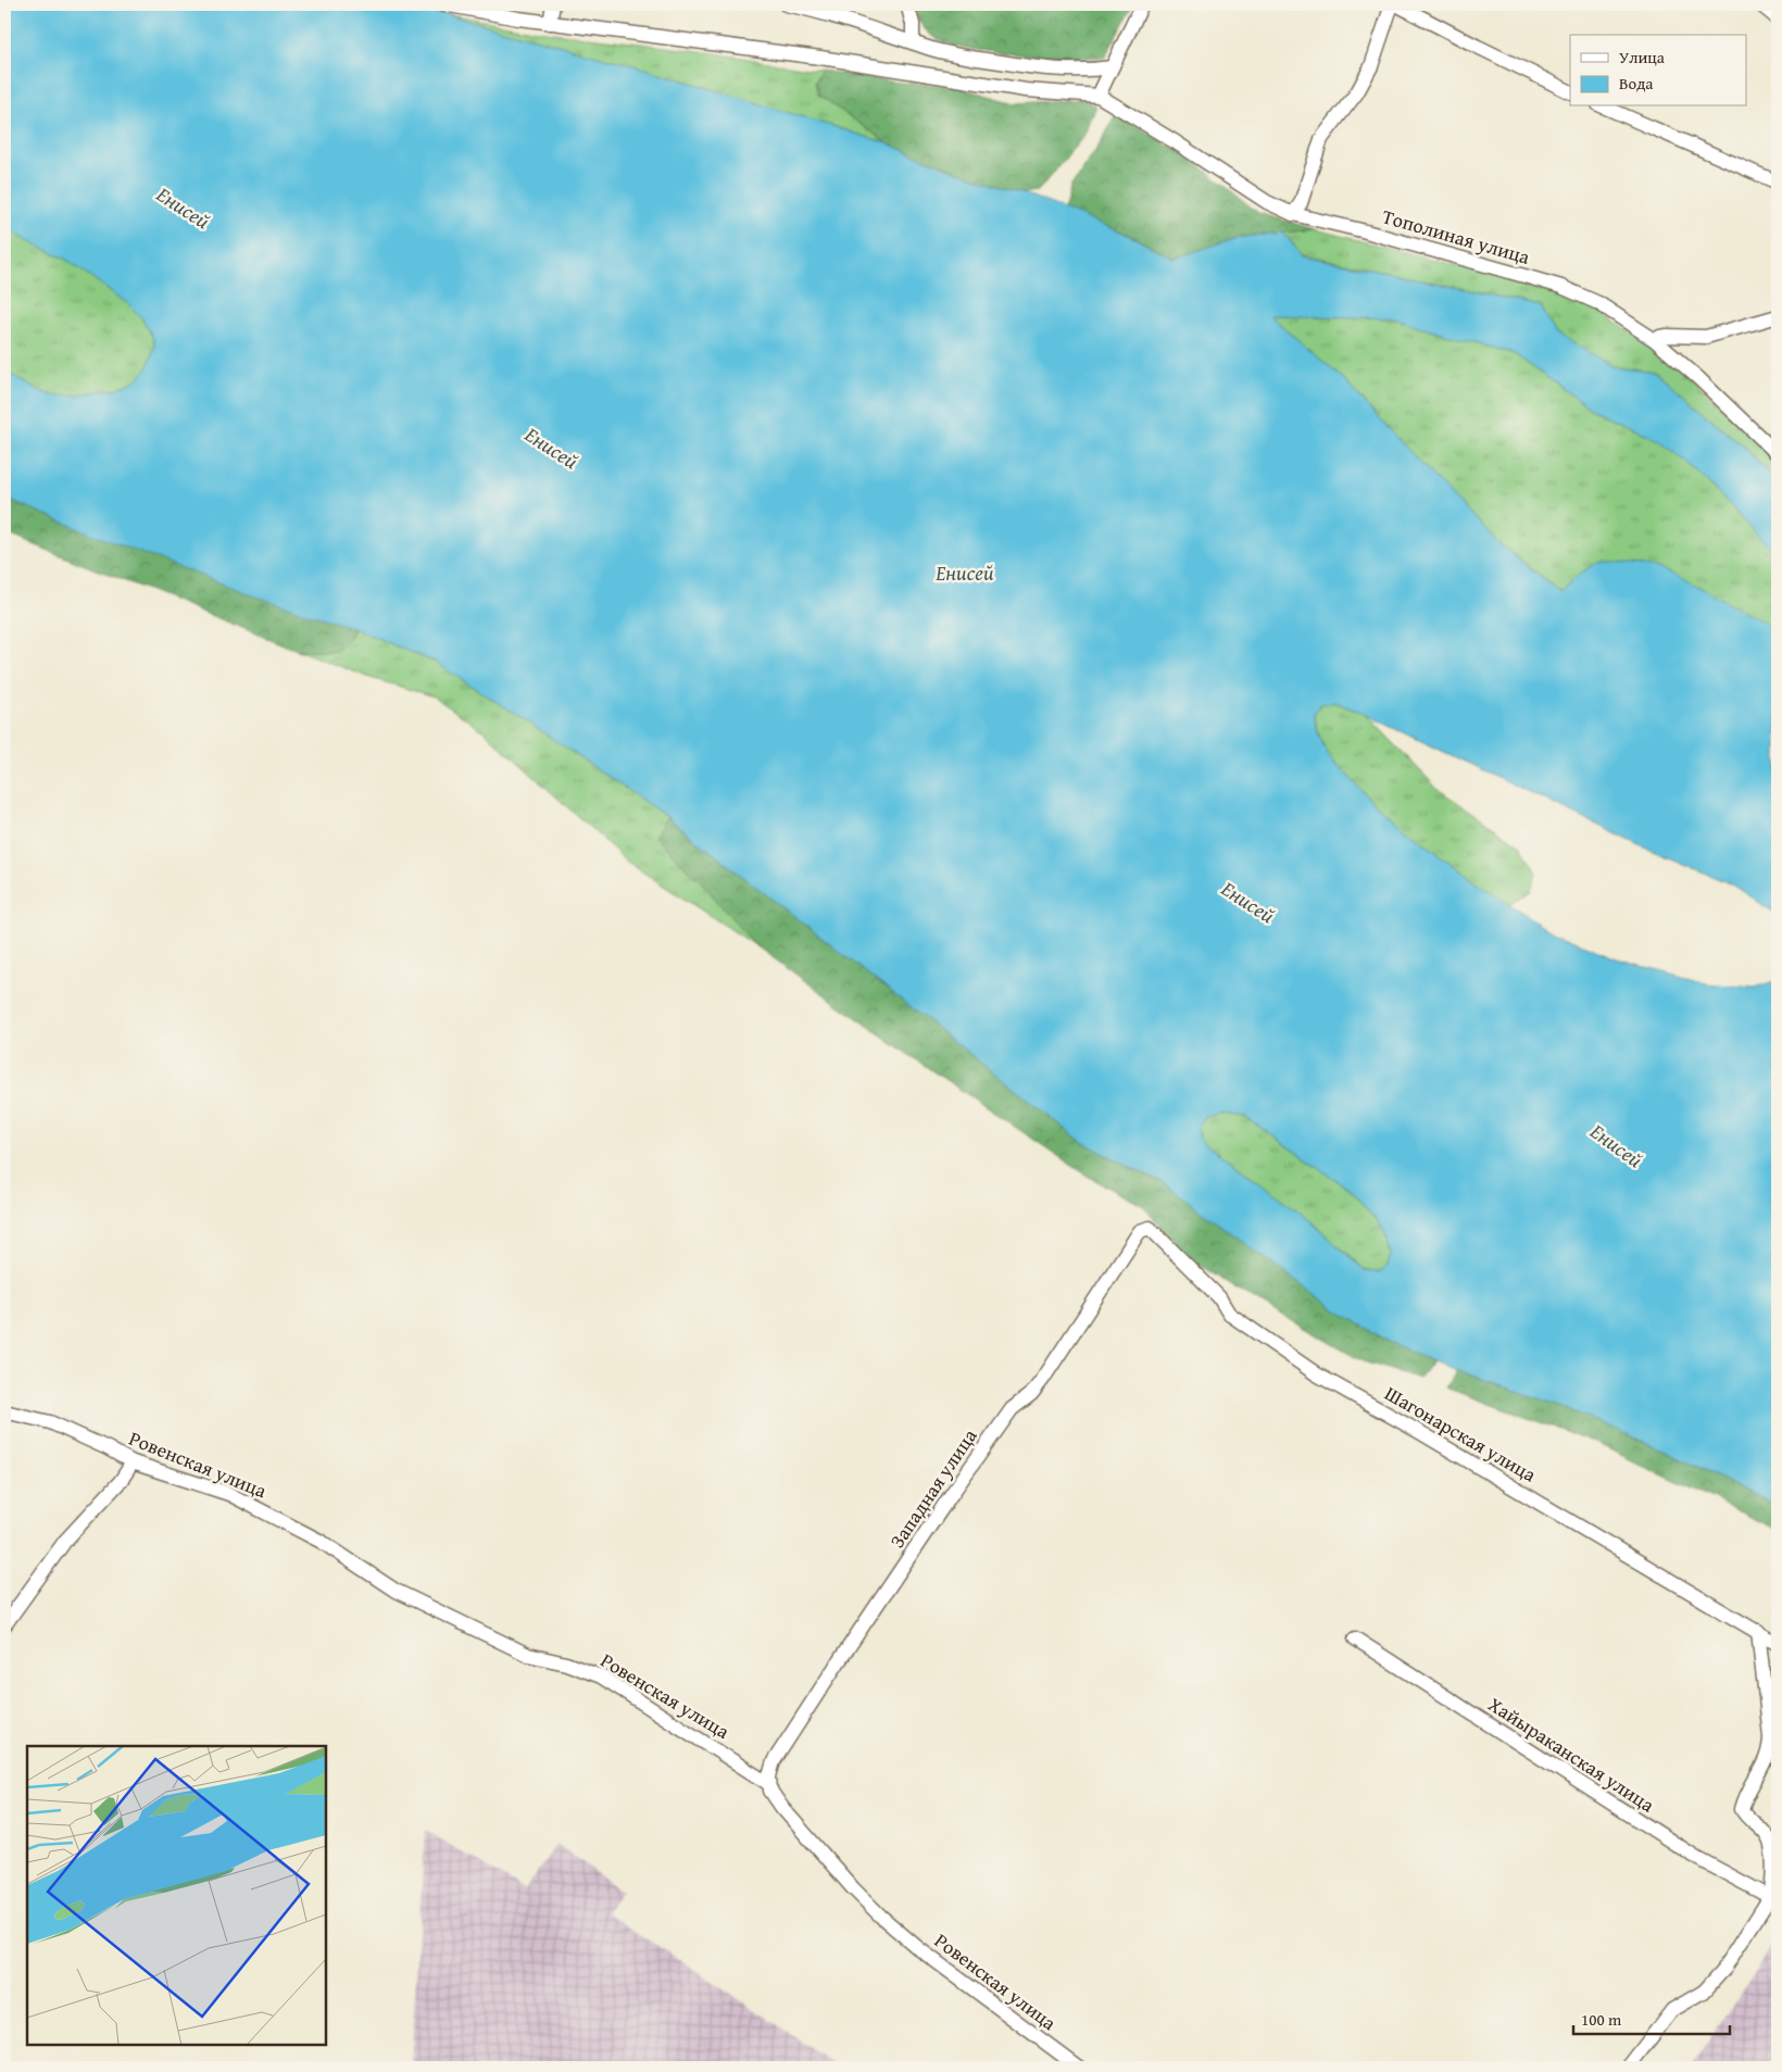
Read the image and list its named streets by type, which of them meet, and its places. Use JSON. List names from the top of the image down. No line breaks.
{"streets":{"street":["Тополиная улица","Шагонарская улица","Ровенская улица","Западная улица","Хайыраканская улица"]},"crossings":[["Шагонарская улица","Западная улица"],["Ровенская улица","Западная улица"]],"water":["Енисей"],"legend":["Улица","Вода"],"scale_bar":"100 m"}
